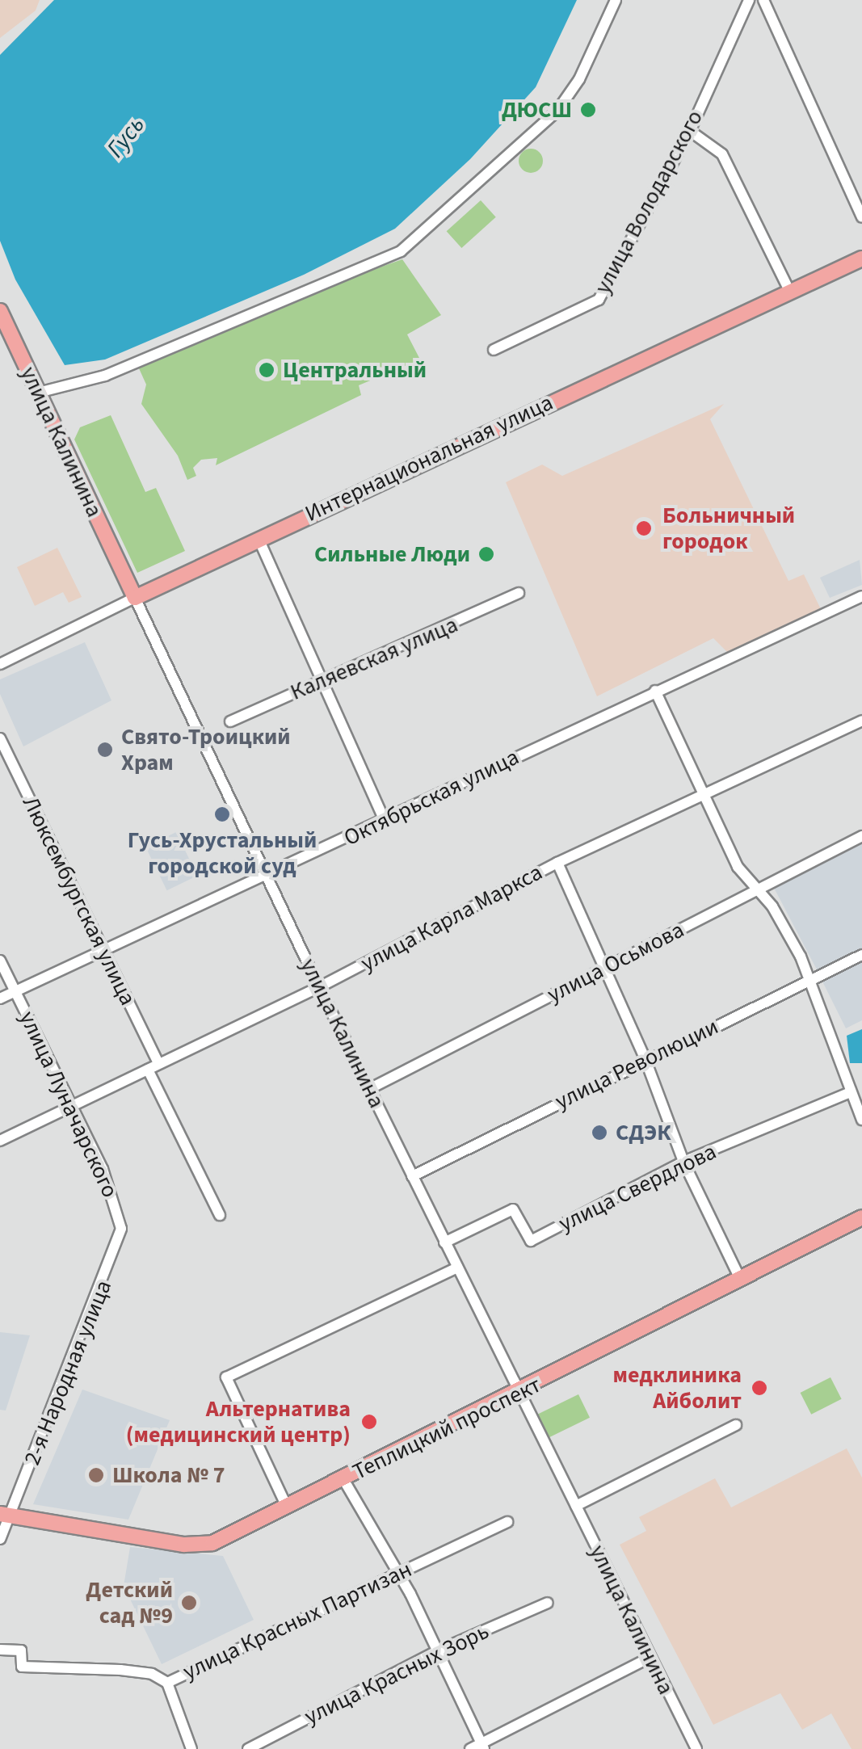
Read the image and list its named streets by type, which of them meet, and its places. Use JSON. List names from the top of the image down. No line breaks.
{"streets":{"main road":["улица Калинина","Интернациональная улица","Теплицкий проспект"],"street":["улица Володарского","Каляевская улица","Октябрьская улица","Люксембургская улица","улица Карла Маркса","улица Осьмова","улица Революции","улица Луначарского","улица Свердлова","2-я Народная улица","улица Красных Партизан","улица Красных Зорь"]},"crossings":[["улица Калинина","Интернациональная улица"],["улица Калинина","Октябрьская улица"],["улица Калинина","улица Карла Маркса"],["улица Калинина","улица Осьмова"],["улица Калинина","улица Революции"],["улица Калинина","улица Свердлова"],["улица Калинина","Теплицкий проспект"],["Октябрьская улица","Люксембургская улица"],["Октябрьская улица","улица Луначарского"],["Люксембургская улица","улица Карла Маркса"],["улица Карла Маркса","улица Луначарского"],["улица Луначарского","2-я Народная улица"],["2-я Народная улица","Теплицкий проспект"]],"water":["Гусь"],"places":["ДЮСШ","Центральный","Больничный городок","Сильные Люди","Свято-Троицкий Храм","Гусь-Хрустальный городской суд","СДЭК","медклиника Айболит","Альтернатива (медицинский центр)","Школа № 7","Детский сад №9"]}
